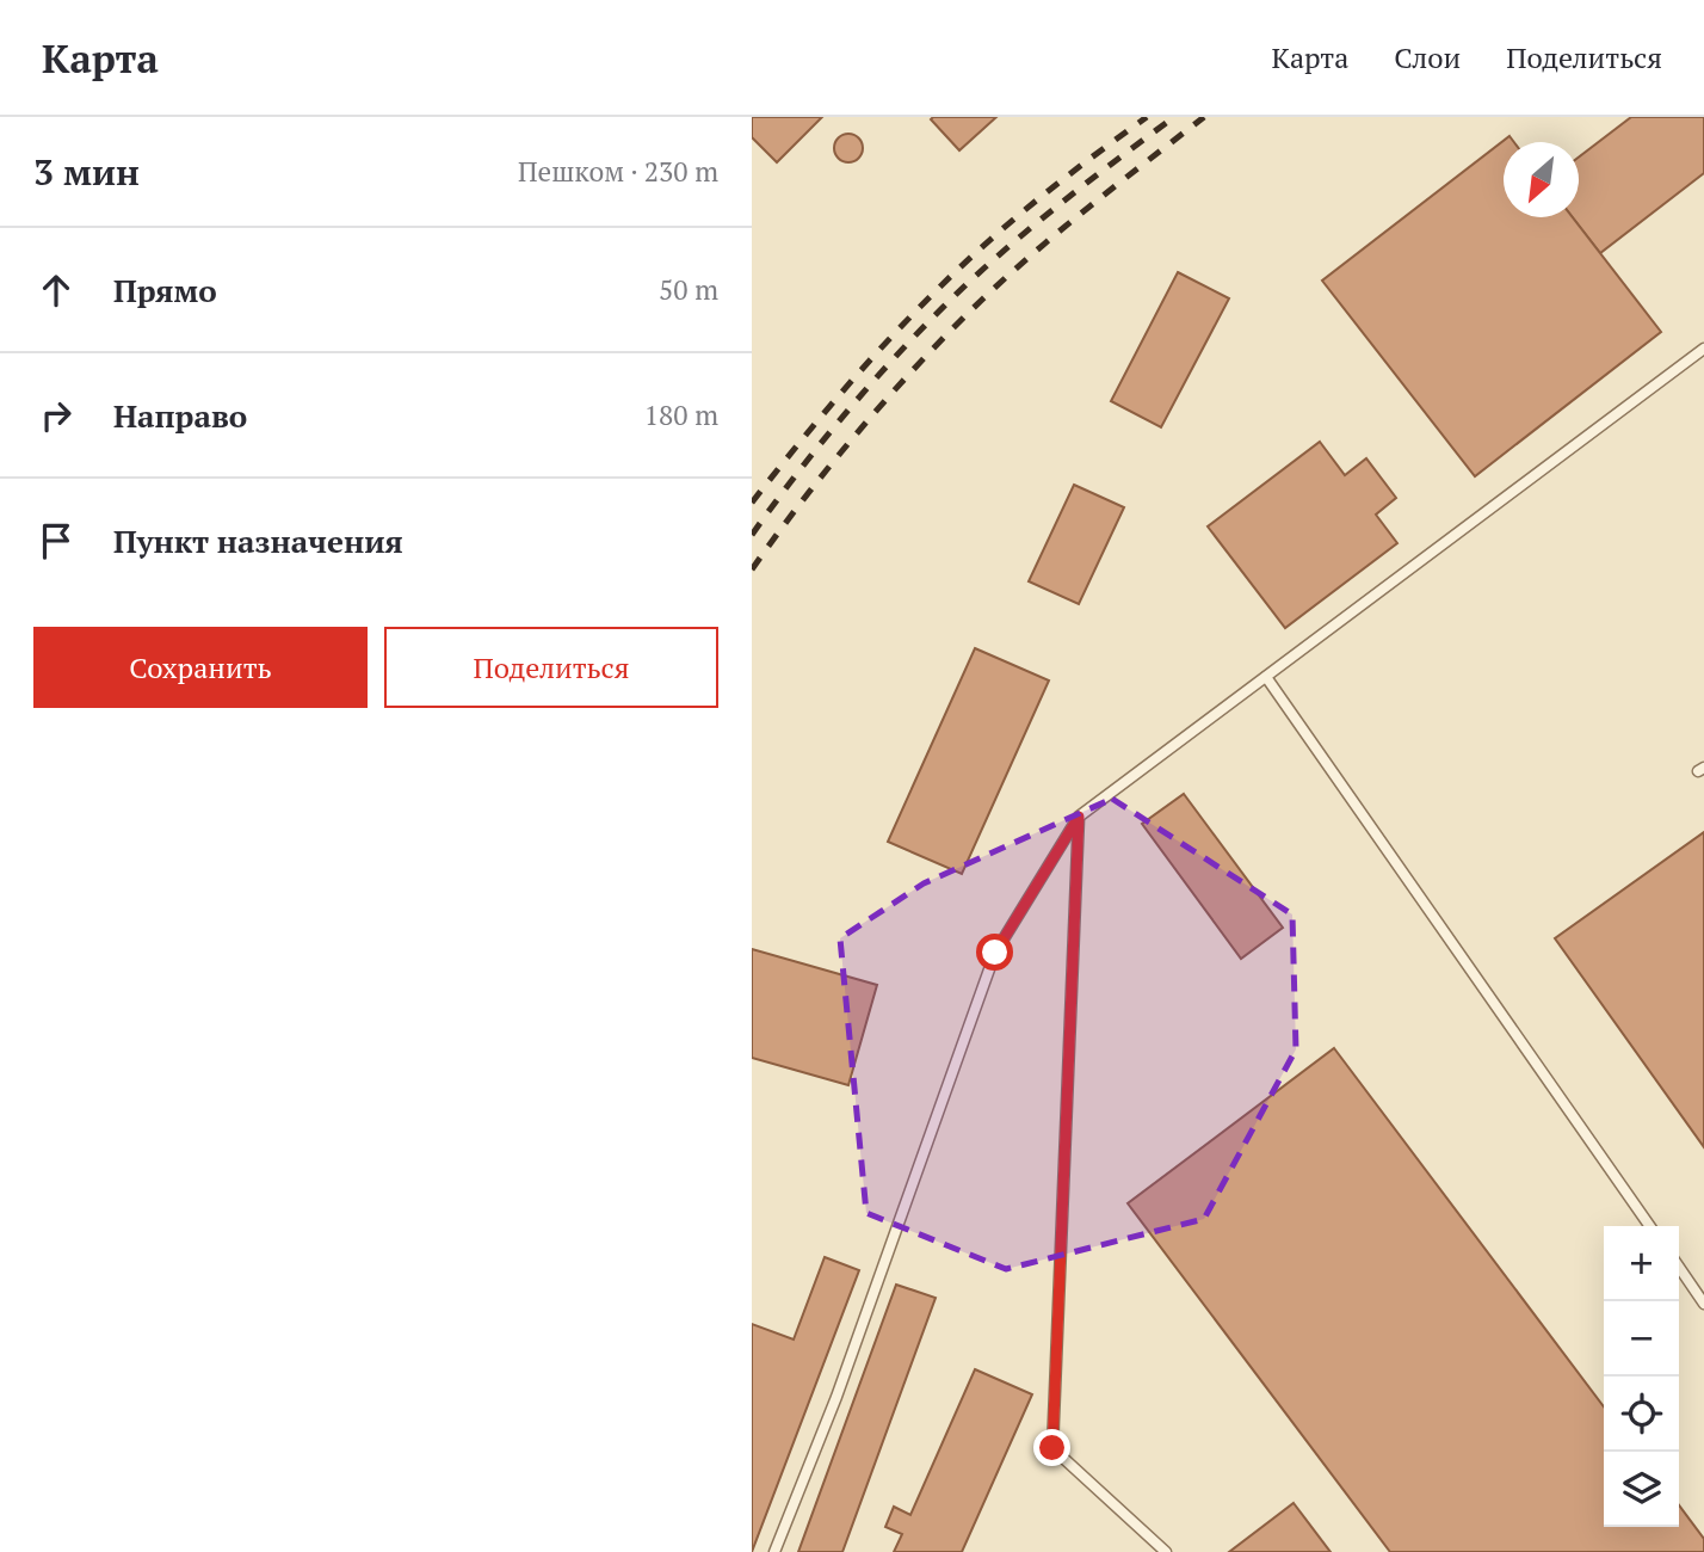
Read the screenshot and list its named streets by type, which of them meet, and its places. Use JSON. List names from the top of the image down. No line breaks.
{"north":"bottom left","page":{"header":"Карта","nav":["Карта","Слои","Поделиться"],"heading":["3 мин","Пешком · 230 m"],"list":[["Прямо","50 m"],["Направо","180 m"],"Пункт назначения"],"buttons":["Сохранить","Поделиться"],"map_buttons":["+","−"]}}
